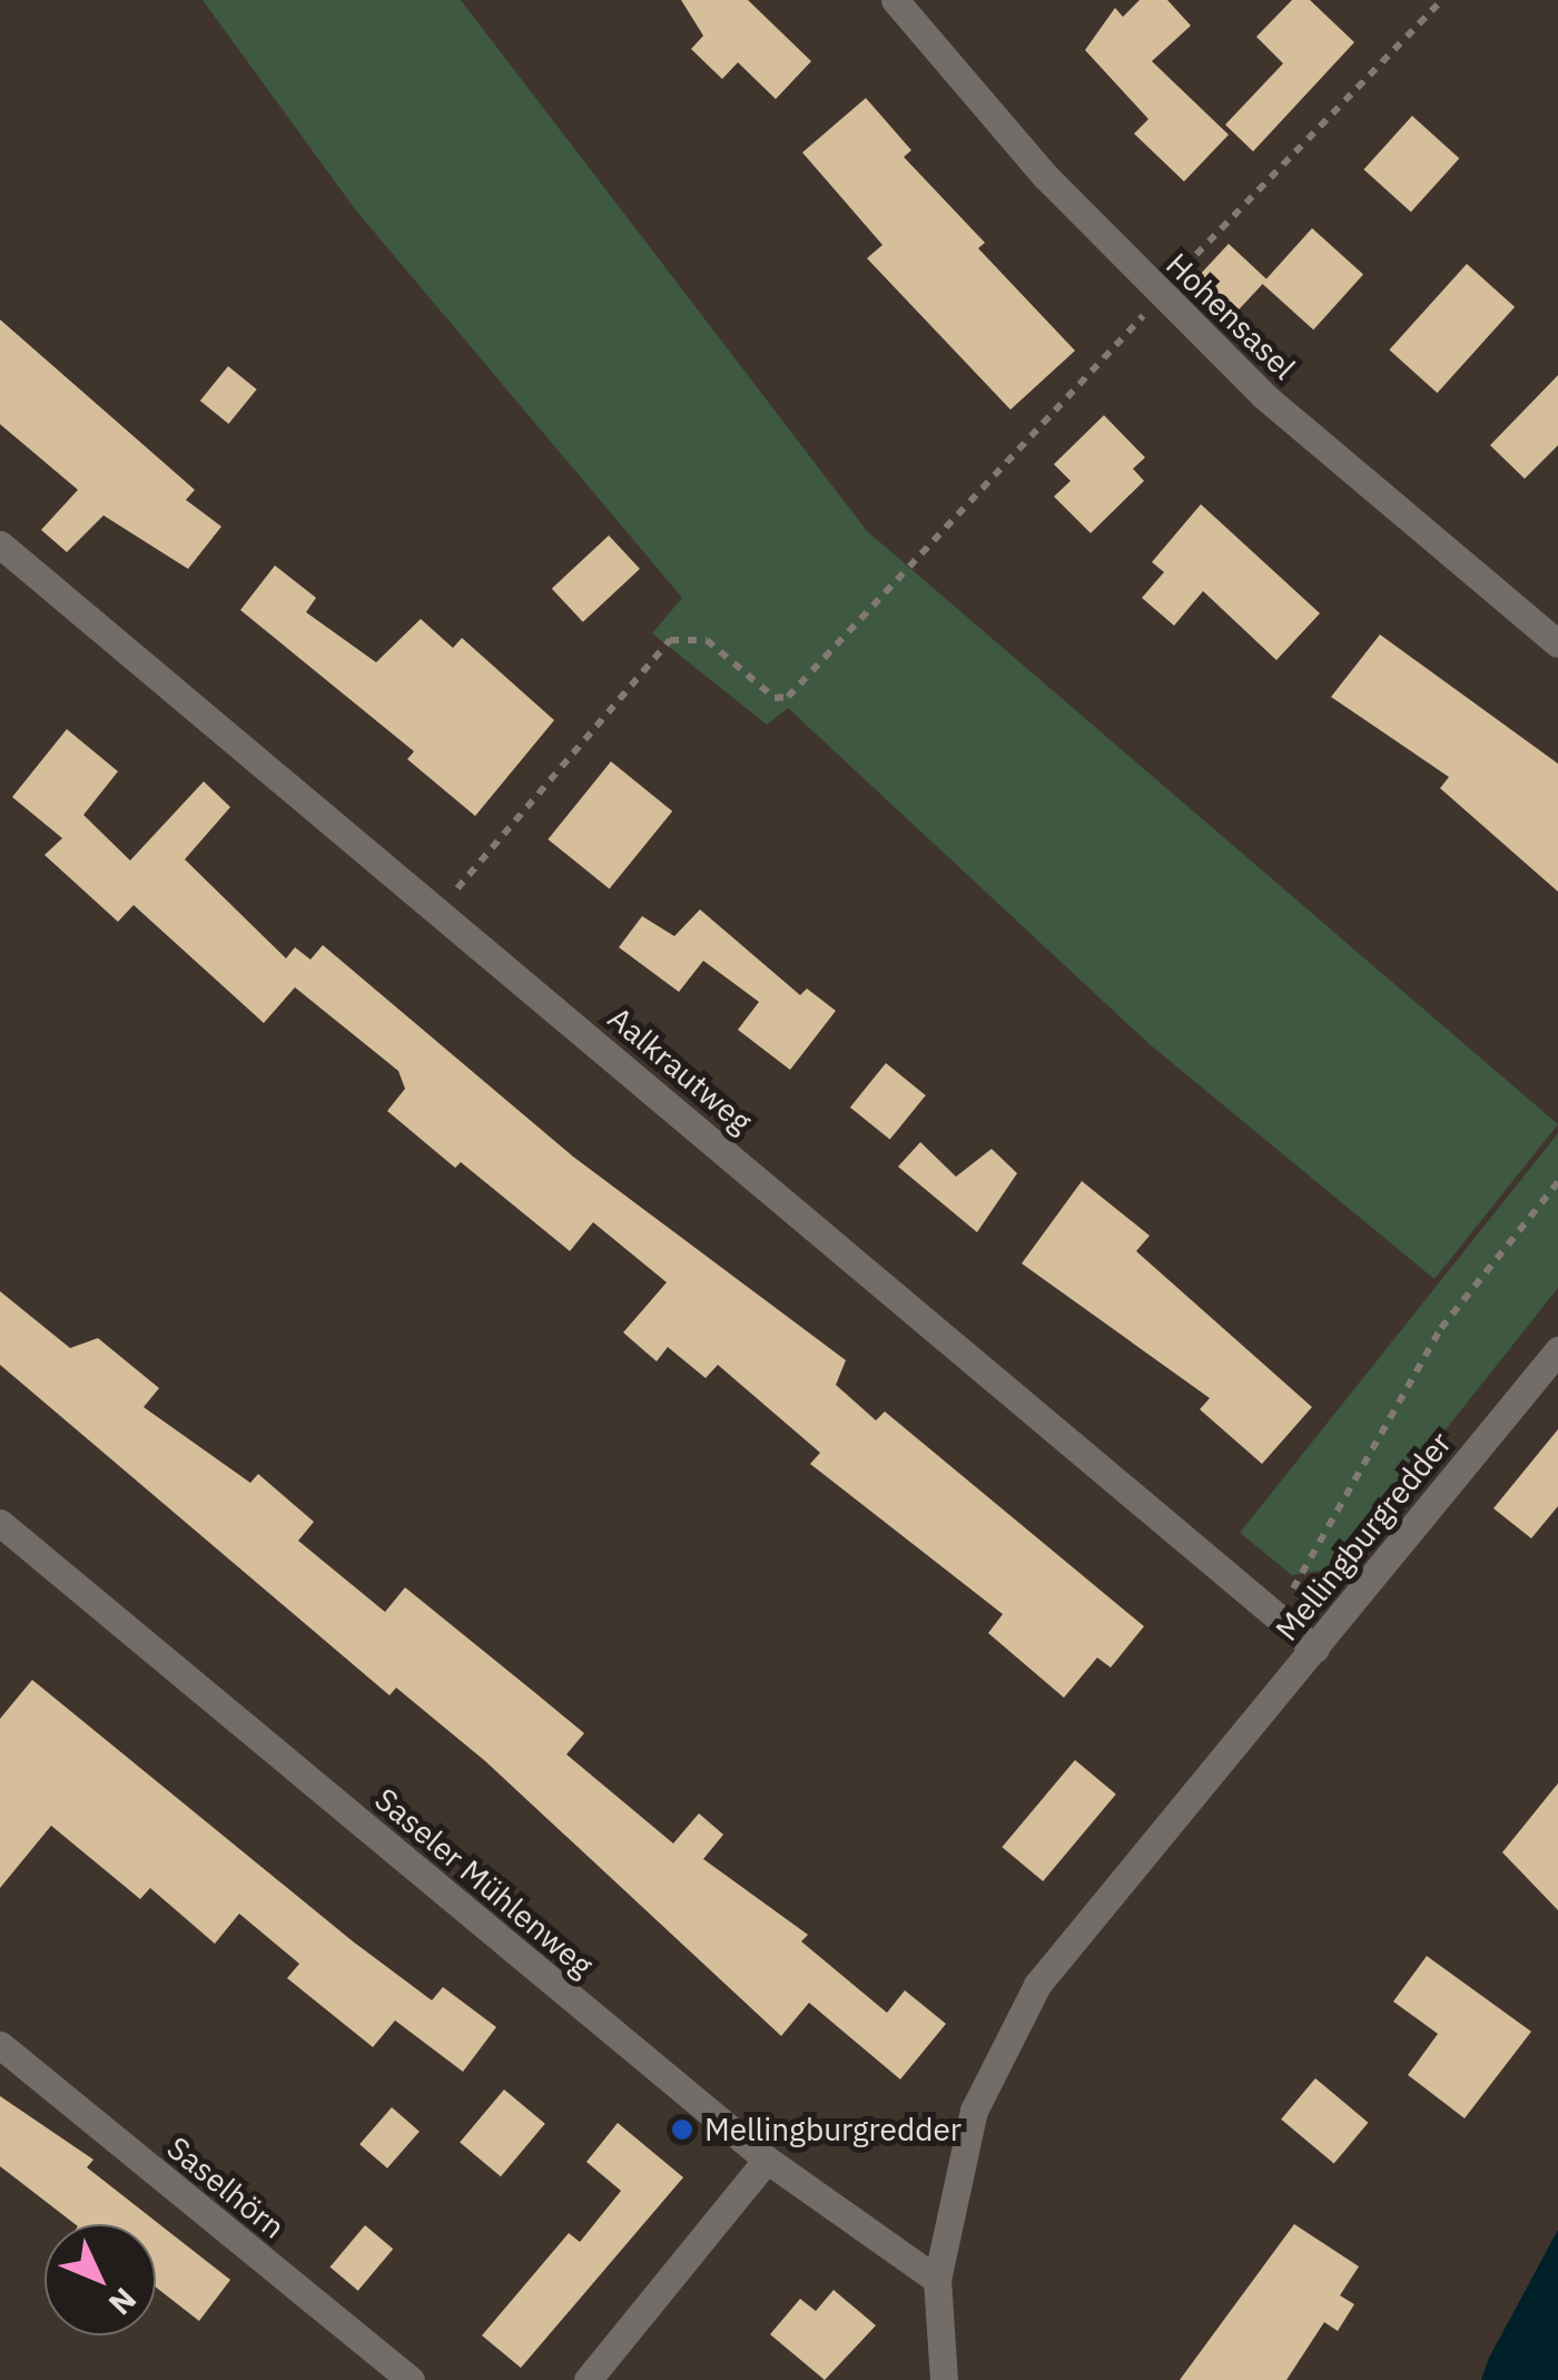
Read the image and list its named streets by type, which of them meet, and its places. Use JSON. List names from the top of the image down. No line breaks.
{"streets":{"street":["Hohensasel","Aalkrautweg","Mellingburgredder","Saseler Mühlenweg","Saselhörn"]},"crossings":[["Aalkrautweg","Mellingburgredder"],["Mellingburgredder","Saseler Mühlenweg"]],"places":["Mellingburgredder"],"north":"bottom right"}
